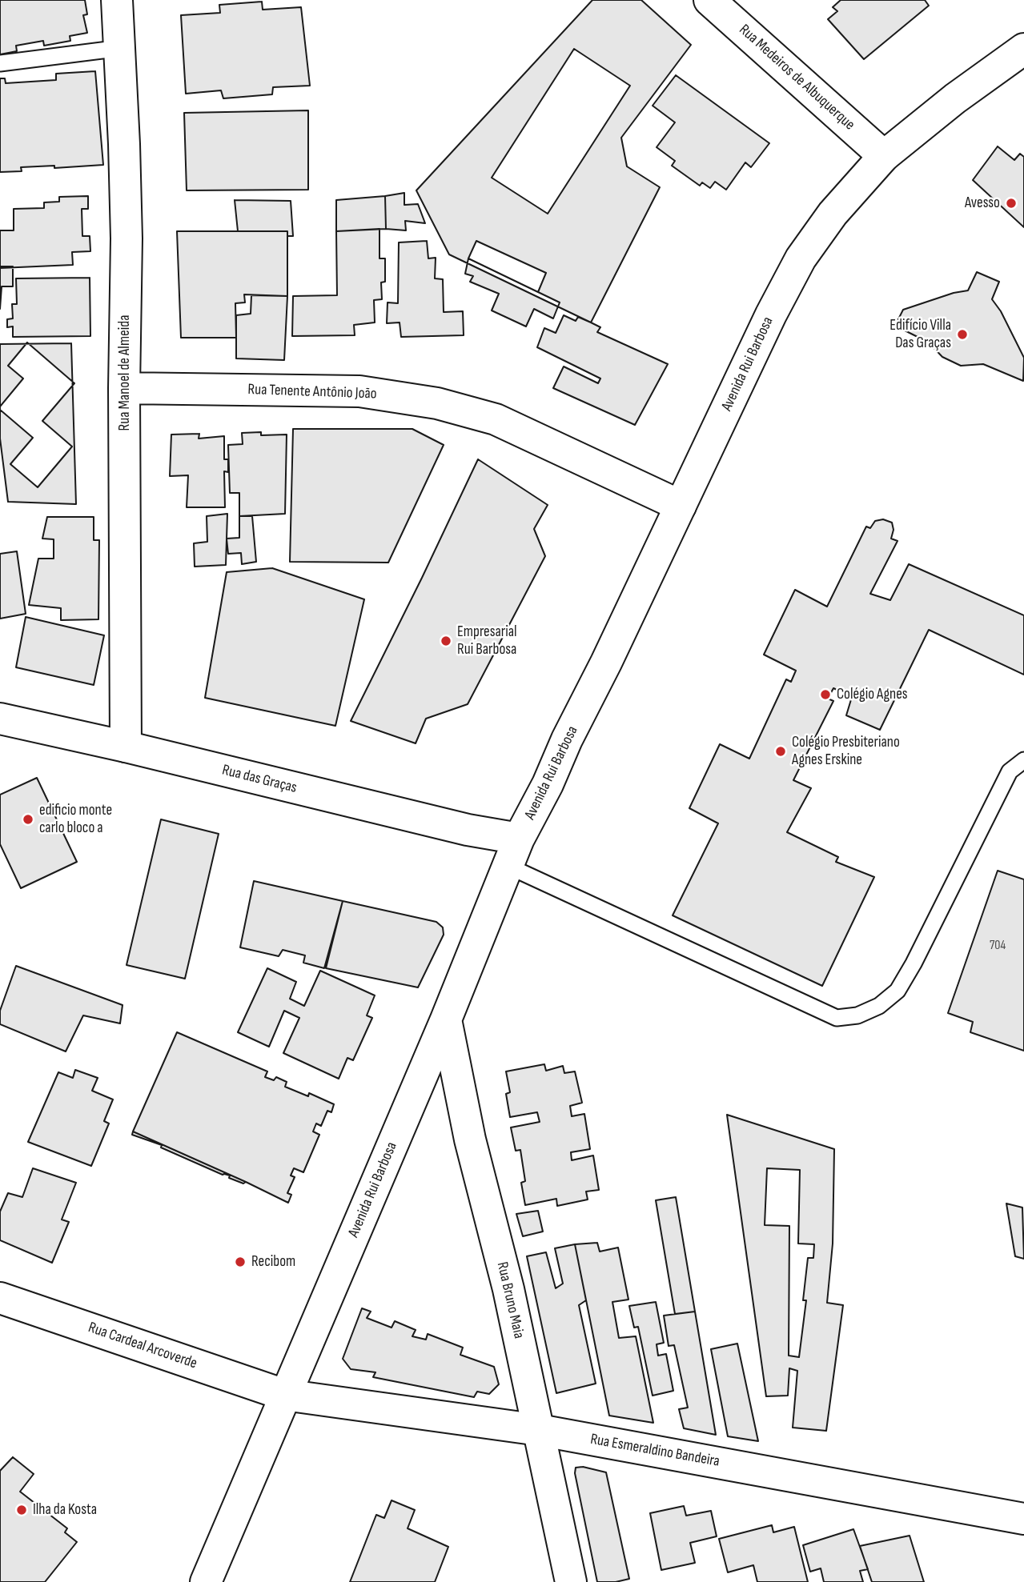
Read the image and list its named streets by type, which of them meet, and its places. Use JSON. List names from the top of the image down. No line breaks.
{"streets":{"street":["Rua Medeiros de Albuquerque","Avenida Rui Barbosa","Rua Manoel de Almeida","Rua Tenente Antônio João","Rua das Graças","Rua Bruno Maia","Rua Cardeal Arcoverde","Rua Esmeraldino Bandeira"]},"crossings":[["Rua Medeiros de Albuquerque","Avenida Rui Barbosa"],["Avenida Rui Barbosa","Rua Tenente Antônio João"],["Avenida Rui Barbosa","Rua das Graças"],["Avenida Rui Barbosa","Rua Bruno Maia"],["Avenida Rui Barbosa","Rua Cardeal Arcoverde"],["Avenida Rui Barbosa","Rua Esmeraldino Bandeira"],["Rua Manoel de Almeida","Rua Tenente Antônio João"],["Rua Manoel de Almeida","Rua das Graças"],["Rua Bruno Maia","Rua Esmeraldino Bandeira"],["Rua Cardeal Arcoverde","Rua Esmeraldino Bandeira"]],"places":["Avesso","Edifício Villa Das Graças","Empresarial Rui Barbosa","Colégio Agnes","Colégio Presbiteriano Agnes Erskine","edificio monte carlo bloco a","Recibom","Ilha da Kosta"],"house_numbers":["704"]}
